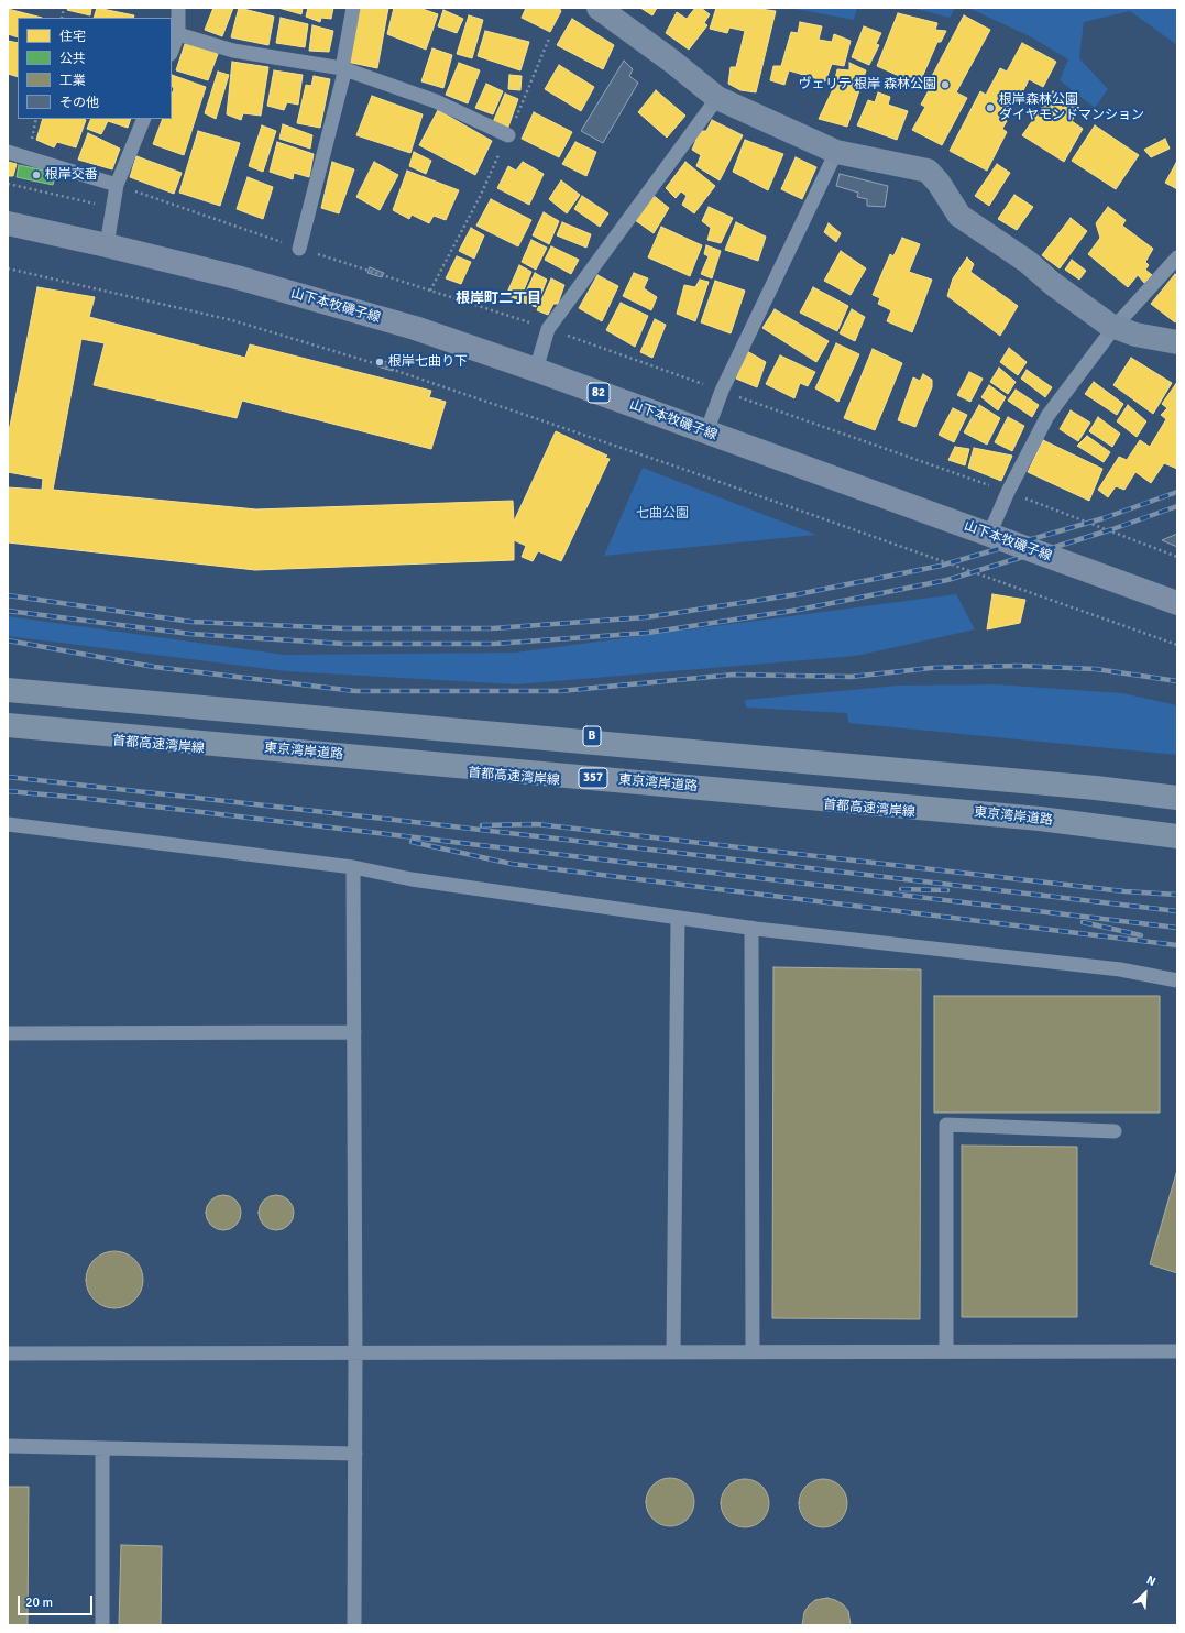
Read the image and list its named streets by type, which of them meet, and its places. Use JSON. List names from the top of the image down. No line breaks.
{"streets":{"highway":["B","首都高速湾岸線","東京湾岸道路","357"],"main road":["山下本牧磯子線","82"]},"districts":["根岸町二丁目"],"parks":["七曲公園"],"places":["ヴェリテ 根岸 森林公園","根岸森林公園 ダイヤモンドマンション","根岸交番","根岸七曲り下"],"legend":["住宅","公共","工業","その他"],"scale_bar":"20 m","north":"top right"}
